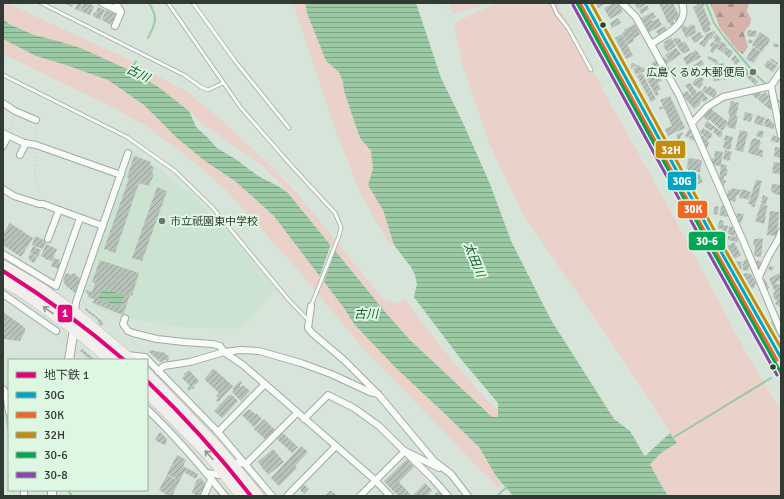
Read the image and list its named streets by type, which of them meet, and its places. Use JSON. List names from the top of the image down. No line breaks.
{"water":["古川","太田川"],"places":["広島くるめ木郵便局","市立祇園東中学校"],"lines":["transit line 30G","transit line 32H","transit line 30-6","transit line 30K","transit line 30-8","metro line 1"],"legend":["地下鉄 1","30G","30K","32H","30-6","30-8"]}
